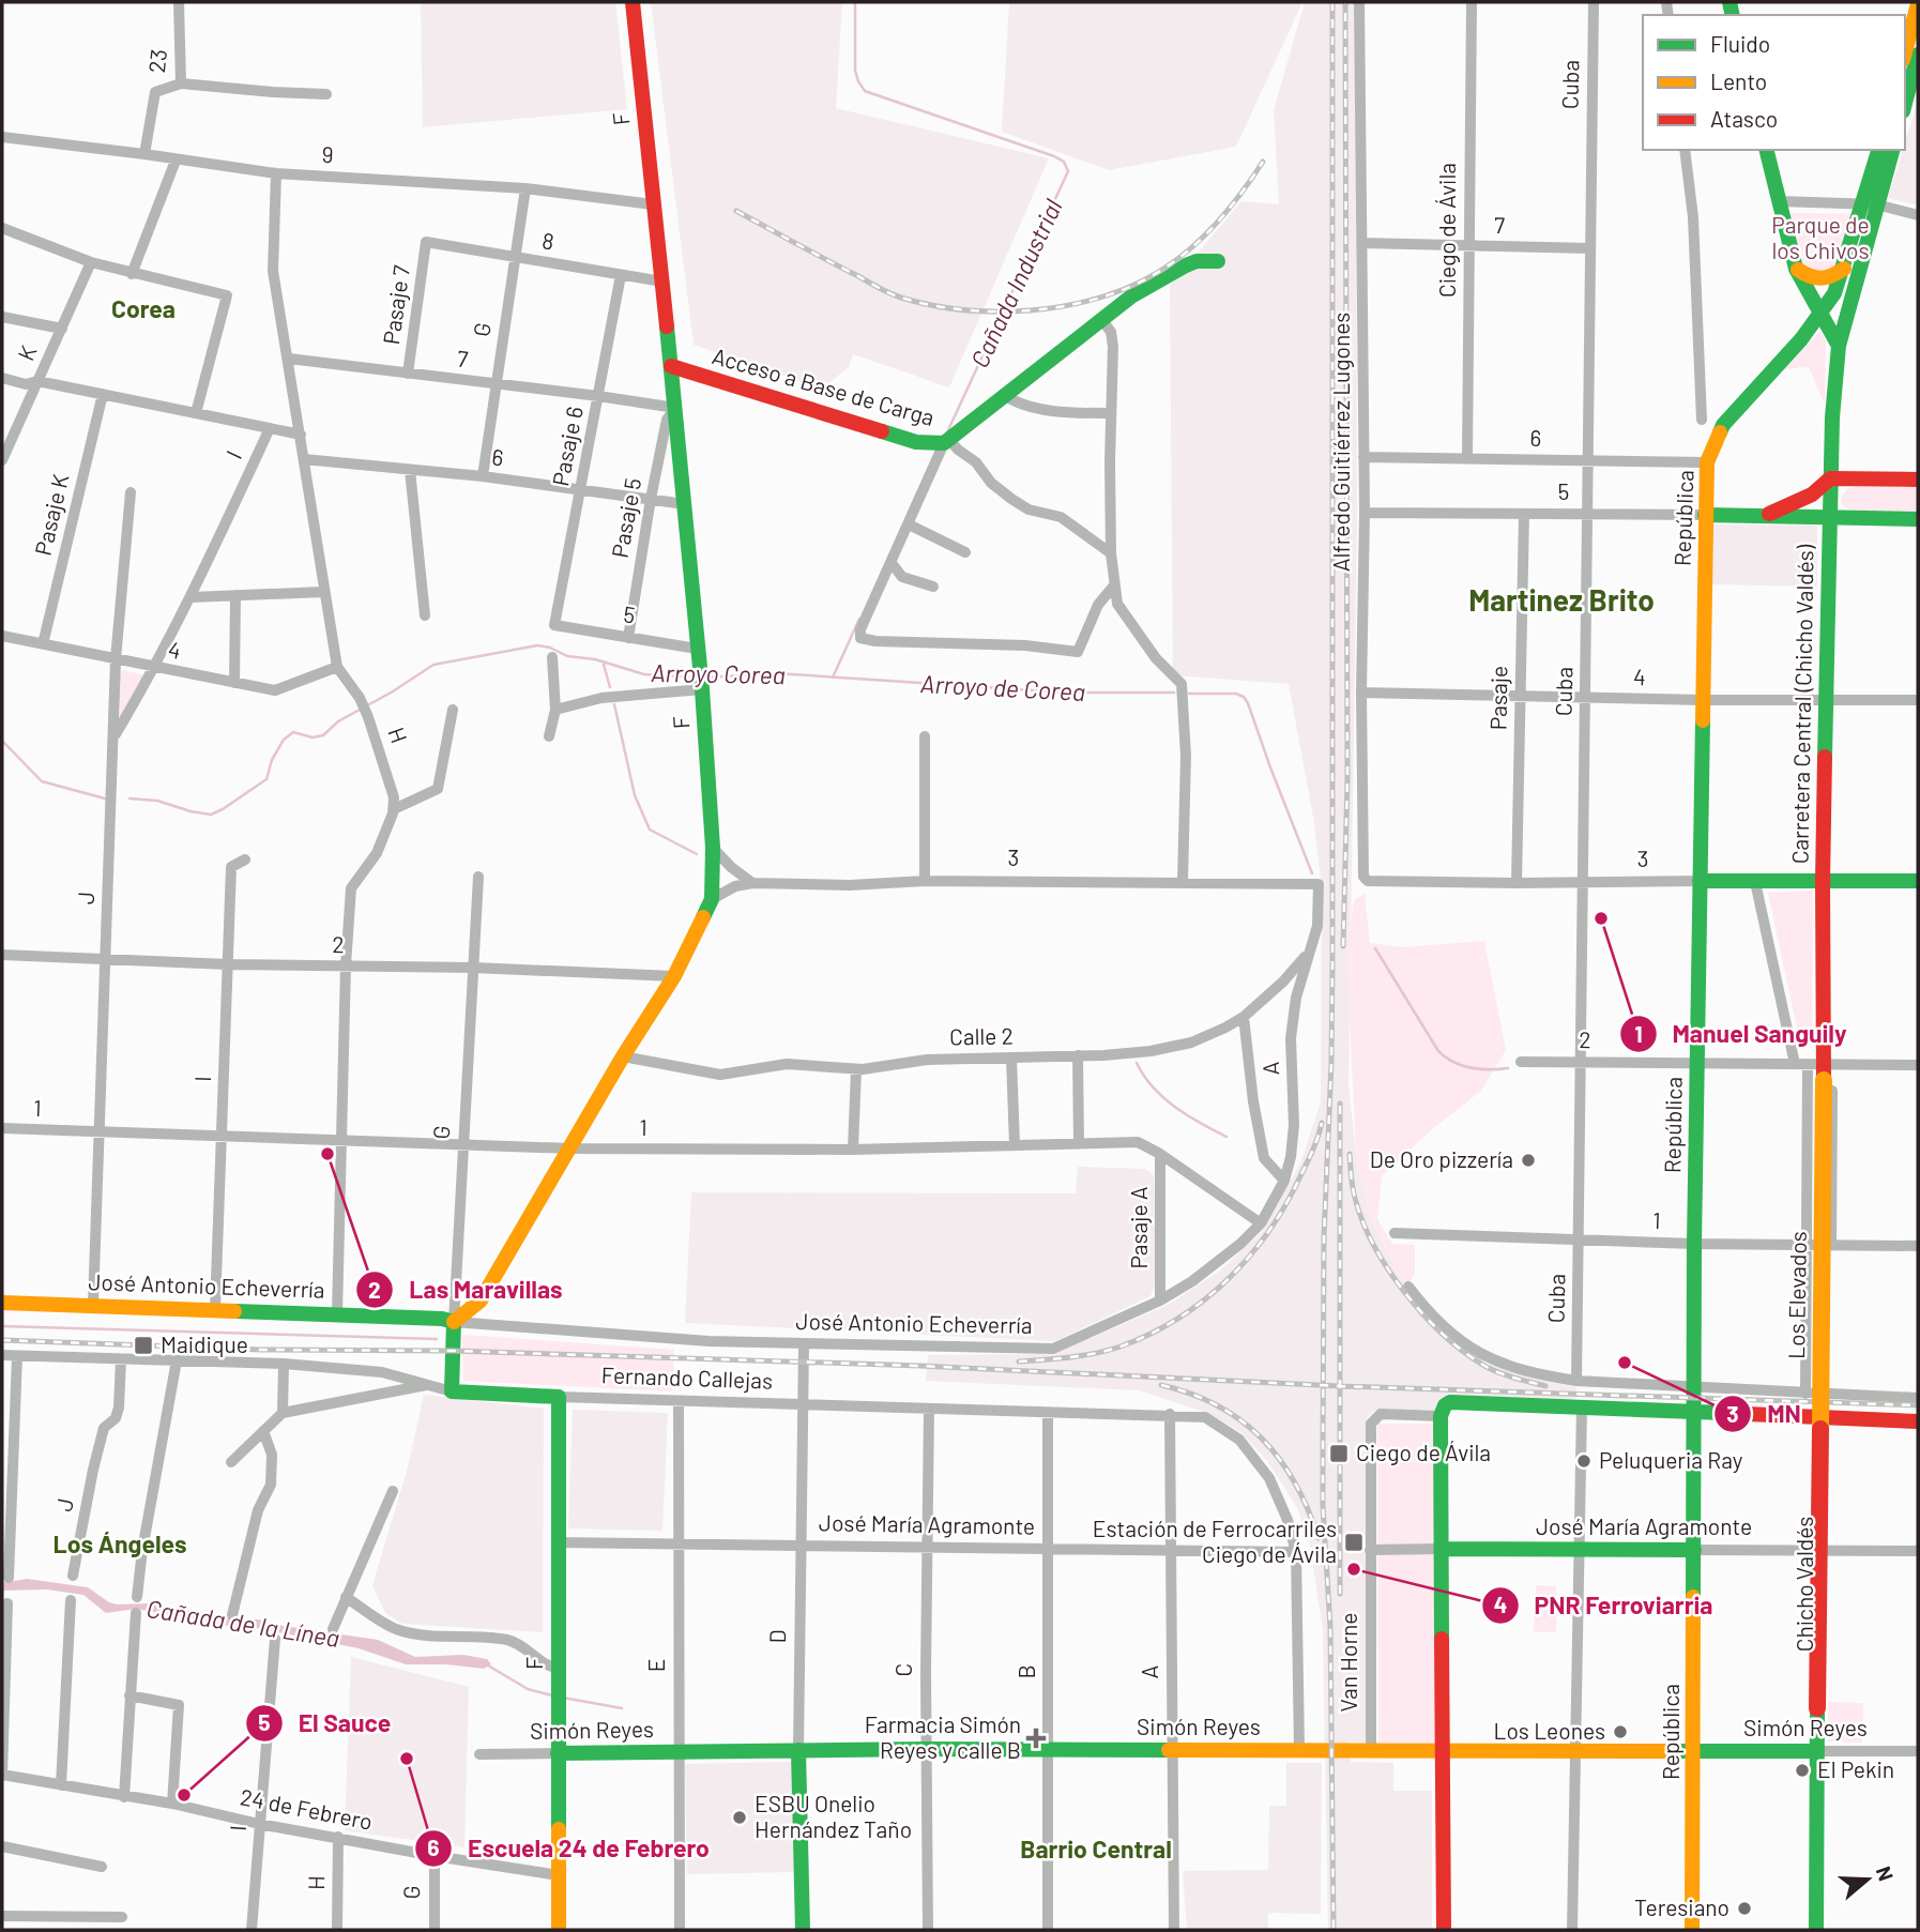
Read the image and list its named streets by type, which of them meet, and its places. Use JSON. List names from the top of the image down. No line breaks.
{"streets":{"street":["23","Cuba","F","9","7","Ciego de Ávila","8","Pasaje 7","G","K","Acceso a Base de Carga","6","Alfredo Guitiérrez Lugones","Pasaje 6","I","5","Pasaje K","Pasaje 5","República","4","Pasaje","Carretera Central (Chicho Valdés)","H","3","J","2","Calle 2","A","1","Pasaje A","José Antonio Echeverría","Los Elevados","Fernando Callejas","José María Agramonte","Chicho Valdés","D","Van Horne","E","C","B","Simón Reyes","24 de Febrero"]},"crossings":[["23","9"],["Cuba","7"],["Cuba","6"],["Cuba","5"],["Cuba","4"],["Cuba","3"],["Cuba","2"],["Cuba","1"],["F","9"],["F","7"],["F","8"],["F","G"],["F","Acceso a Base de Carga"],["F","6"],["F","5"],["F","Pasaje 5"],["F","3"],["F","2"],["F","Calle 2"],["F","1"],["F","José Antonio Echeverría"],["F","Fernando Callejas"],["F","José María Agramonte"],["F","Simón Reyes"],["F","24 de Febrero"],["9","G"],["9","H"],["7","Ciego de Ávila"],["7","Pasaje 7"],["7","G"],["7","Alfredo Guitiérrez Lugones"],["7","Pasaje 6"],["7","Pasaje 5"],["7","H"],["Ciego de Ávila","6"],["8","Pasaje 7"],["8","G"],["8","Pasaje 6"],["G","6"],["G","2"],["G","1"],["G","José Antonio Echeverría"],["G","Fernando Callejas"],["G","24 de Febrero"],["6","Alfredo Guitiérrez Lugones"],["6","Pasaje 6"],["6","Pasaje 5"],["6","República"],["6","H"],["Alfredo Guitiérrez Lugones","5"],["Alfredo Guitiérrez Lugones","4"],["Alfredo Guitiérrez Lugones","3"],["Pasaje 6","5"],["I","4"],["I","J"],["I","2"],["I","1"],["I","José Antonio Echeverría"],["I","24 de Febrero"],["5","Pasaje 5"],["5","República"],["5","Pasaje"],["5","Carretera Central (Chicho Valdés)"],["Pasaje K","4"],["República","4"],["República","Carretera Central (Chicho Valdés)"],["República","3"],["República","2"],["República","1"],["República","José María Agramonte"],["República","Simón Reyes"],["4","Pasaje"],["4","Carretera Central (Chicho Valdés)"],["4","H"],["4","J"],["Pasaje","3"],["Carretera Central (Chicho Valdés)","3"],["Carretera Central (Chicho Valdés)","2"],["Carretera Central (Chicho Valdés)","Los Elevados"],["H","24 de Febrero"],["3","A"],["J","2"],["J","1"],["J","José Antonio Echeverría"],["J","Fernando Callejas"],["2","Los Elevados"],["Calle 2","A"],["A","1"],["A","José Antonio Echeverría"],["A","Fernando Callejas"],["A","José María Agramonte"],["A","Simón Reyes"],["1","Pasaje A"],["1","José Antonio Echeverría"],["Pasaje A","José Antonio Echeverría"],["José Antonio Echeverría","D"],["Los Elevados","Chicho Valdés"],["Los Elevados","Simón Reyes"],["Fernando Callejas","José María Agramonte"],["Fernando Callejas","D"],["Fernando Callejas","E"],["Fernando Callejas","C"],["Fernando Callejas","B"],["Fernando Callejas","Simón Reyes"],["José María Agramonte","Chicho Valdés"],["José María Agramonte","D"],["José María Agramonte","Van Horne"],["José María Agramonte","E"],["José María Agramonte","C"],["José María Agramonte","B"],["Chicho Valdés","Simón Reyes"],["D","Simón Reyes"],["Van Horne","Simón Reyes"],["E","Simón Reyes"],["C","Simón Reyes"],["B","Simón Reyes"]],"districts":["Corea","Martinez Brito","Los Ángeles","Barrio Central"],"water":["Cañada Industrial","Arroyo Corea","Arroyo de Corea","Cañada de la Línea"],"parks":["Parque de los Chivos"],"places":{"other":["Manuel Sanguily","Las Maravillas","De Oro pizzería","MN","Peluqueria Ray","PNR Ferroviarria","Los Leones","Escuela 24 de Febrero","El Pekin","El Sauce","ESBU Onelio Hernández Taño","Teresiano"],"transit":["Maidique","Ciego de Ávila","Estación de Ferrocarriles Ciego de Ávila"],"health":["Farmacia Simón Reyes y calle B"]},"legend":["Fluido","Lento","Atasco"],"north":"right"}
